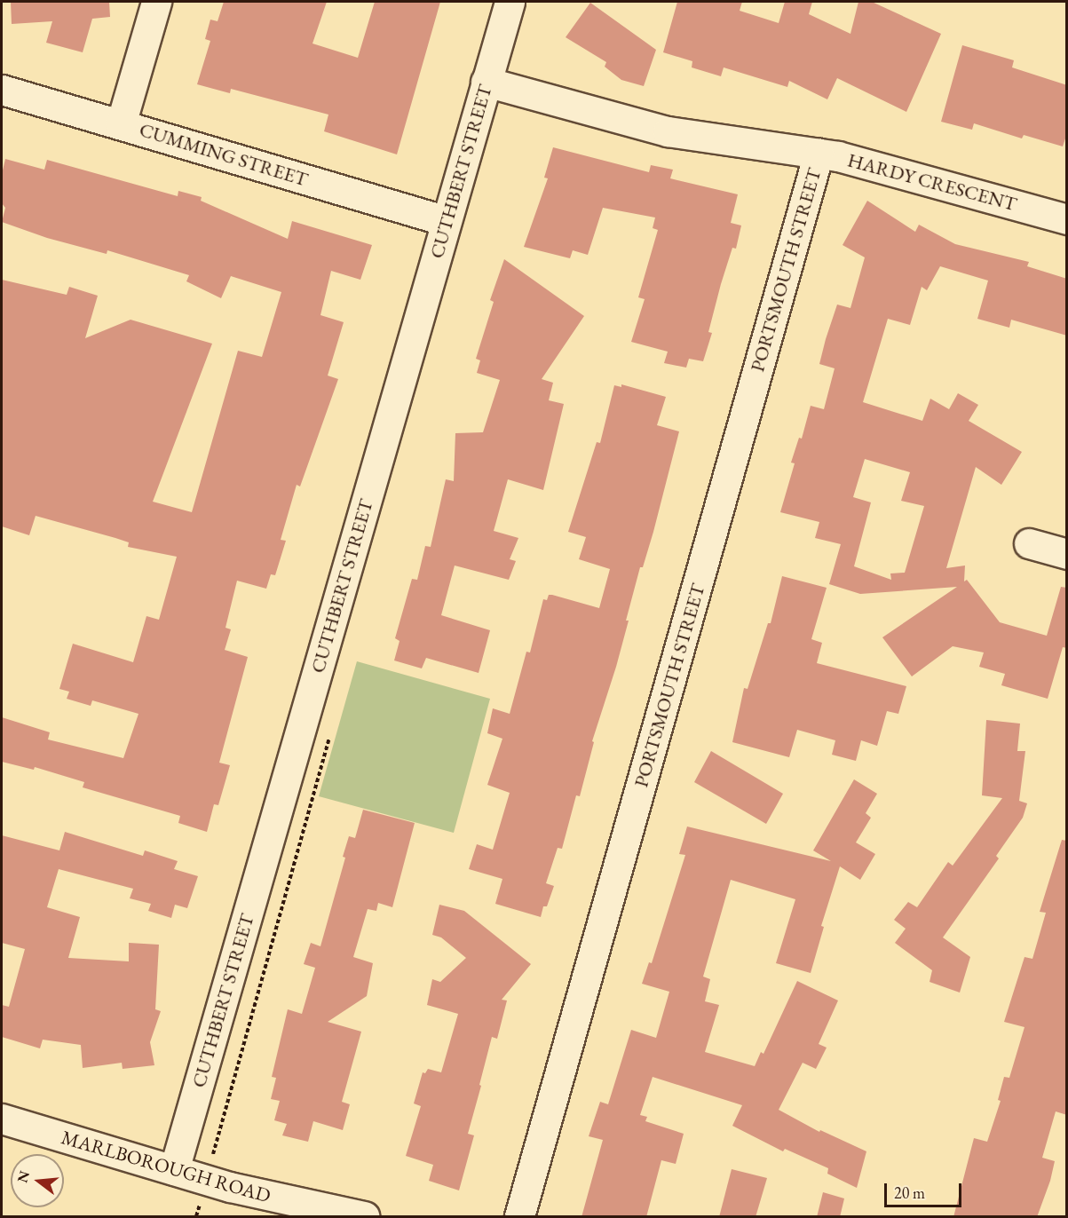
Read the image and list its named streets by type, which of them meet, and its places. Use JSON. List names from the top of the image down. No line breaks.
{"streets":{"street":["CUMMING STREET","CUTHBERT STREET","HARDY CRESCENT","PORTSMOUTH STREET","MARLBOROUGH ROAD"]},"crossings":[["CUMMING STREET","CUTHBERT STREET"],["CUTHBERT STREET","HARDY CRESCENT"],["CUTHBERT STREET","MARLBOROUGH ROAD"],["HARDY CRESCENT","PORTSMOUTH STREET"]],"scale_bar":"20 m","north":"left"}
